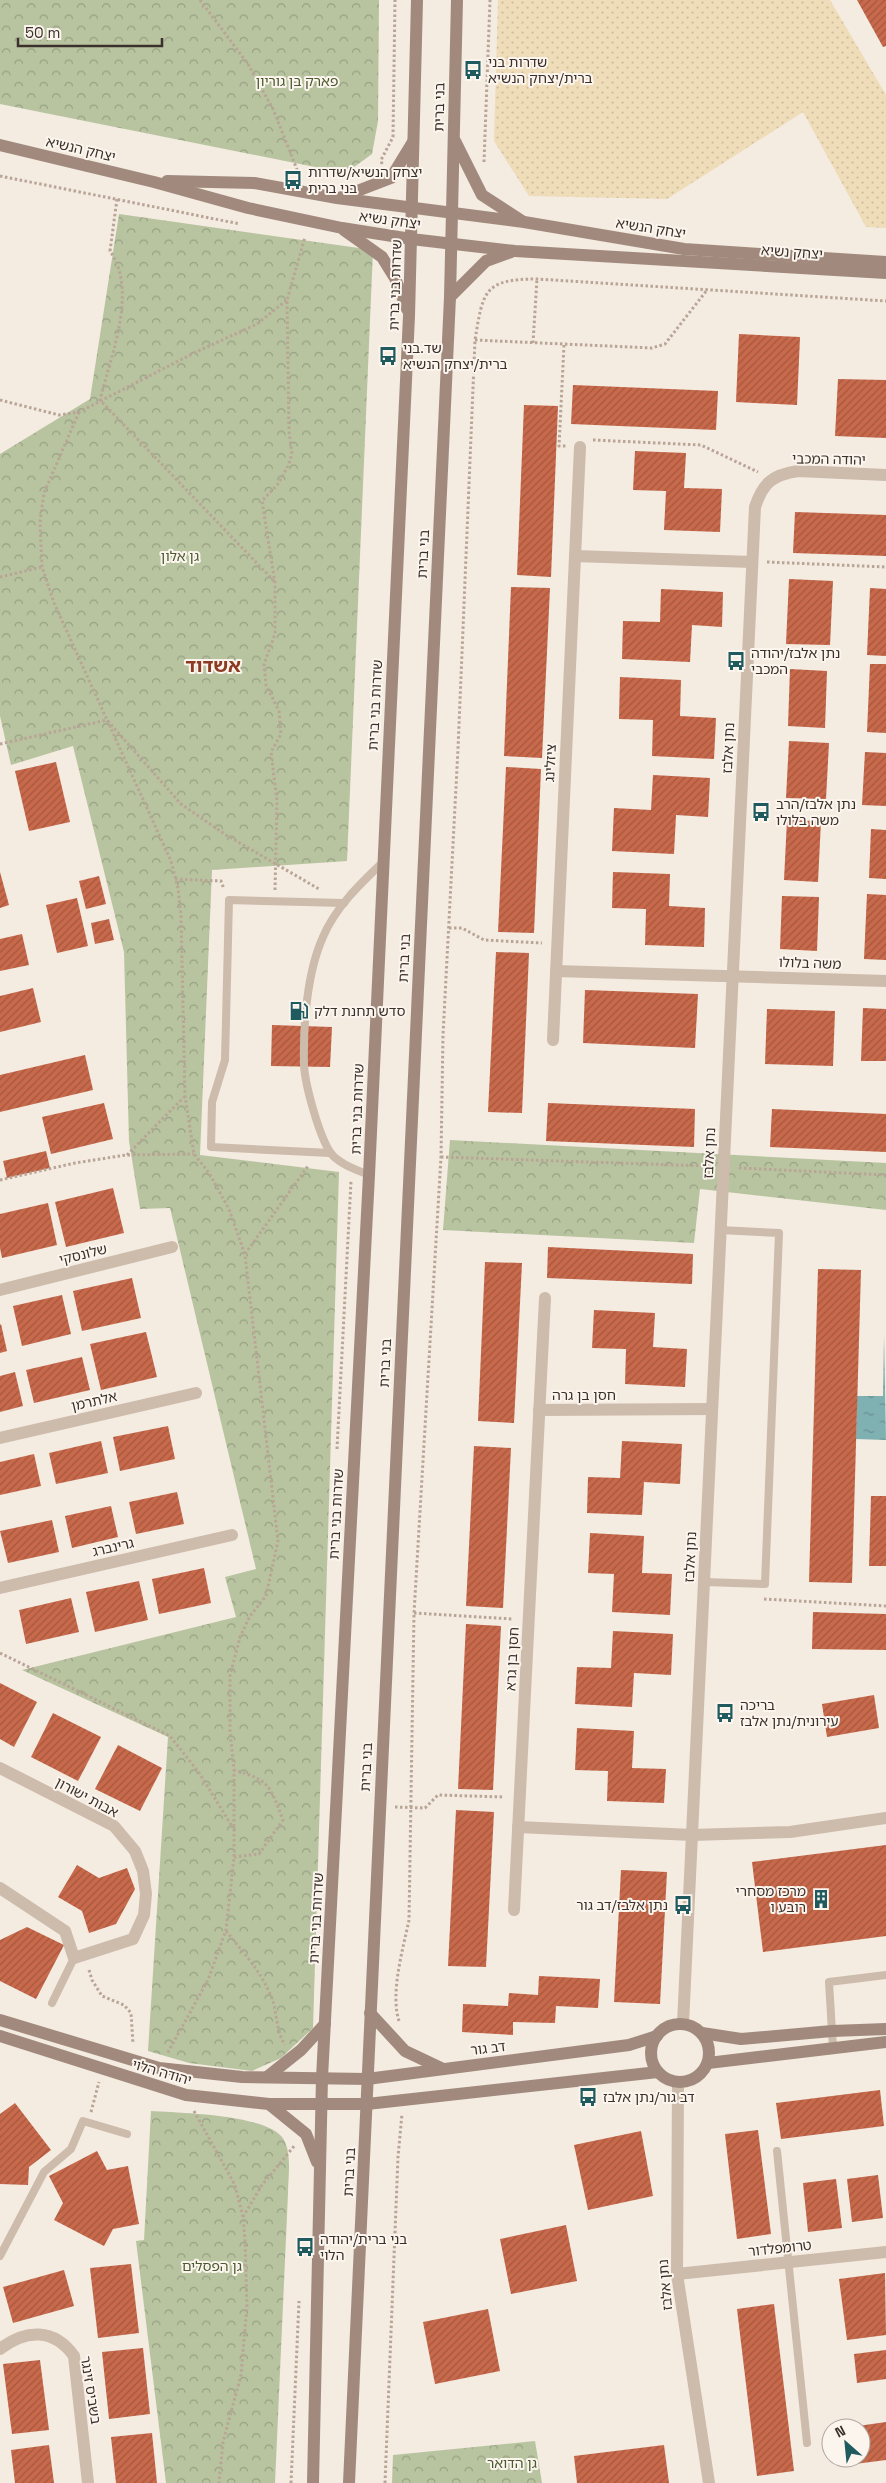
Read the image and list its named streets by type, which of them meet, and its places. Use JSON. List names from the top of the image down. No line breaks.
{"streets":{"main road":["בני ברית","יצחק הנשיא","יצחק נשיא","שדרות בני ברית","דב גור","יהודה הלוי"],"street":["יהודה המכבי","נתן אלבז","ציזלינג","משה בלולו","שלונסקי","חסן בן גרה","אלתרמן","גרינברג","חסן בן גרא","אבות ישורון","טרומפלדור","בשביס זינגר"]},"crossings":[["בני ברית","יצחק הנשיא"],["בני ברית","יצחק נשיא"],["בני ברית","שדרות בני ברית"],["בני ברית","דב גור"],["בני ברית","יהודה הלוי"],["יצחק הנשיא","יצחק נשיא"],["יצחק הנשיא","שדרות בני ברית"],["יצחק נשיא","שדרות בני ברית"],["שדרות בני ברית","דב גור"],["שדרות בני ברית","יהודה הלוי"],["יהודה המכבי","נתן אלבז"],["נתן אלבז","משה בלולו"],["נתן אלבז","חסן בן גרה"],["נתן אלבז","דב גור"],["נתן אלבז","טרומפלדור"],["חסן בן גרה","חסן בן גרא"],["דב גור","יהודה הלוי"]],"districts":["אשדוד"],"parks":["פארק בן גוריון","גן אלון","גן הפסלים","גן הדואר"],"places":{"bus stop":["שדרות בני ברית/יצחק הנשיא","יצחק הנשיא/שדרות בני ברית","שד.בני ברית/יצחק הנשיא","נתן אלבז/יהודה המכבי","נתן אלבז/הרב משה בלולו","בריכה עירונית/נתן אלבז","נתן אלבז/דב גור","דב גור/נתן אלבז","בני ברית/יהודה הלוי"],"fuel station":["סדש תחנת דלק"],"building":["מרכז מסחרי רובע ו"]},"scale_bar":"50 m","north":"top left"}
